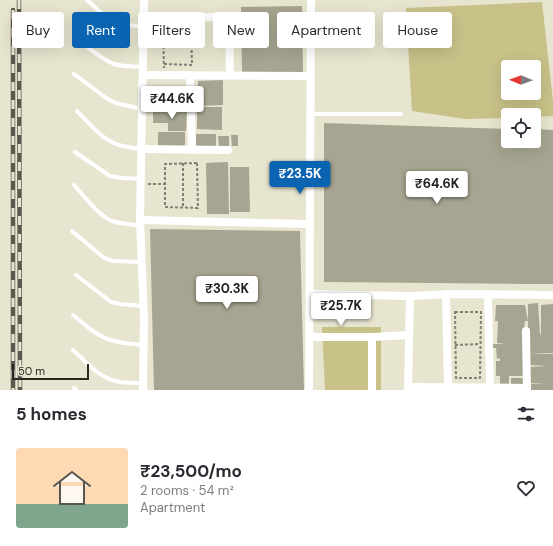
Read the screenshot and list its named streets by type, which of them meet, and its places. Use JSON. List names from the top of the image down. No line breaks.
{"scale_bar":"50 m","north":"left","page":{"chip":["Buy","Rent","Filters","New","Apartment","House"],"price":["₹44.6K","₹23.5K","₹64.6K","₹30.3K","₹25.7K"],"scale":"50 m","heading":"5 homes","list":[{"name":"₹23,500/mo","note":"2 rooms · 54 m² · Apartment"}]}}
